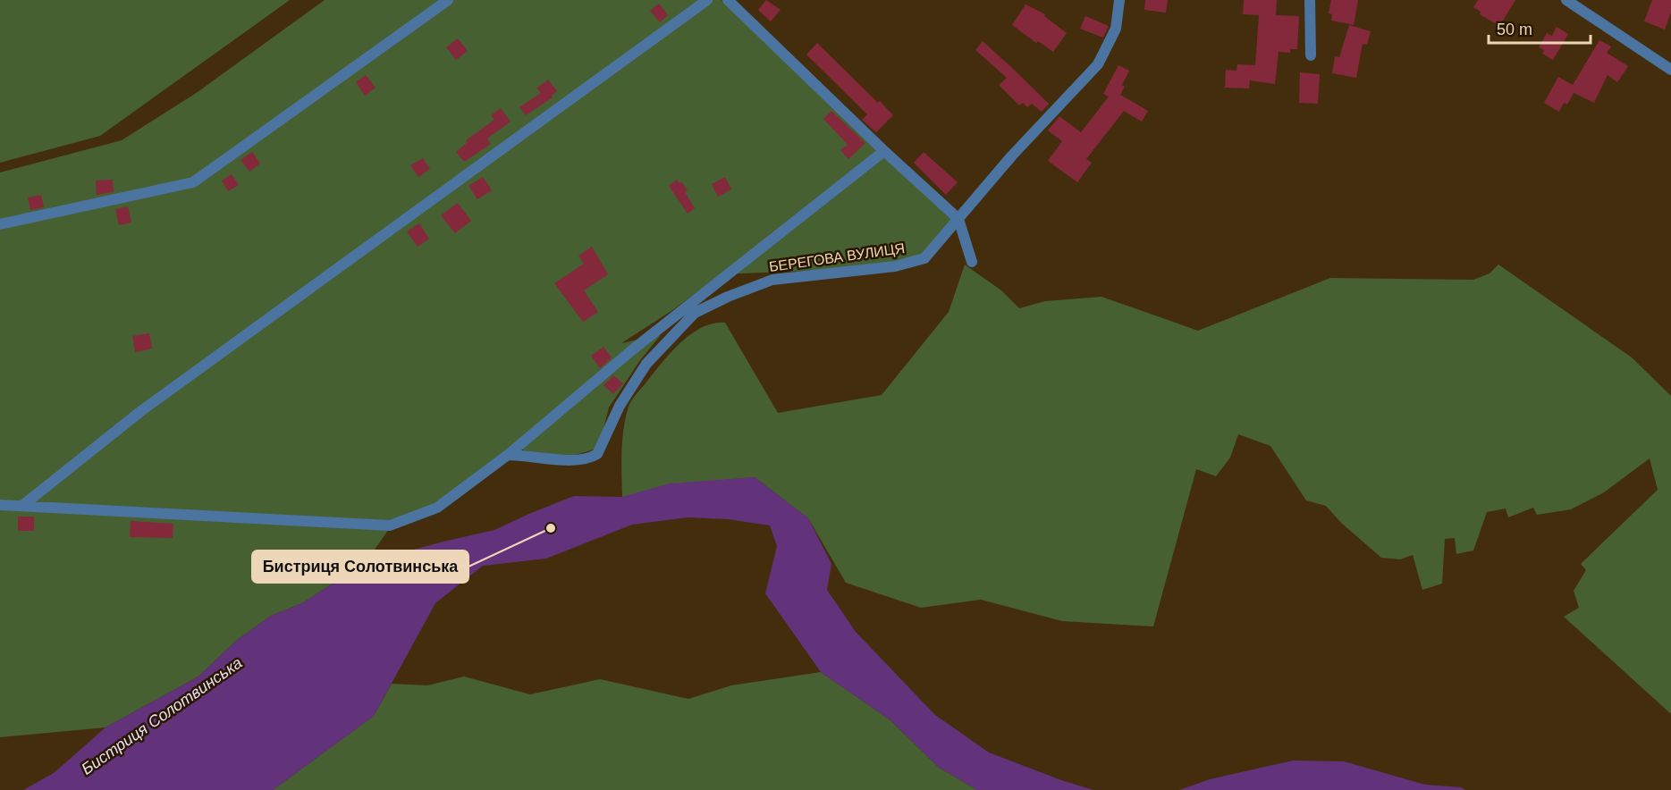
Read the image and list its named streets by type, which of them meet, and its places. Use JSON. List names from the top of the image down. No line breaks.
{"streets":{"street":["БЕРЕГОВА ВУЛИЦЯ"]},"water":["Бистриця Солотвинська"],"places":["Бистриця Солотвинська"],"scale_bar":"50 m"}
